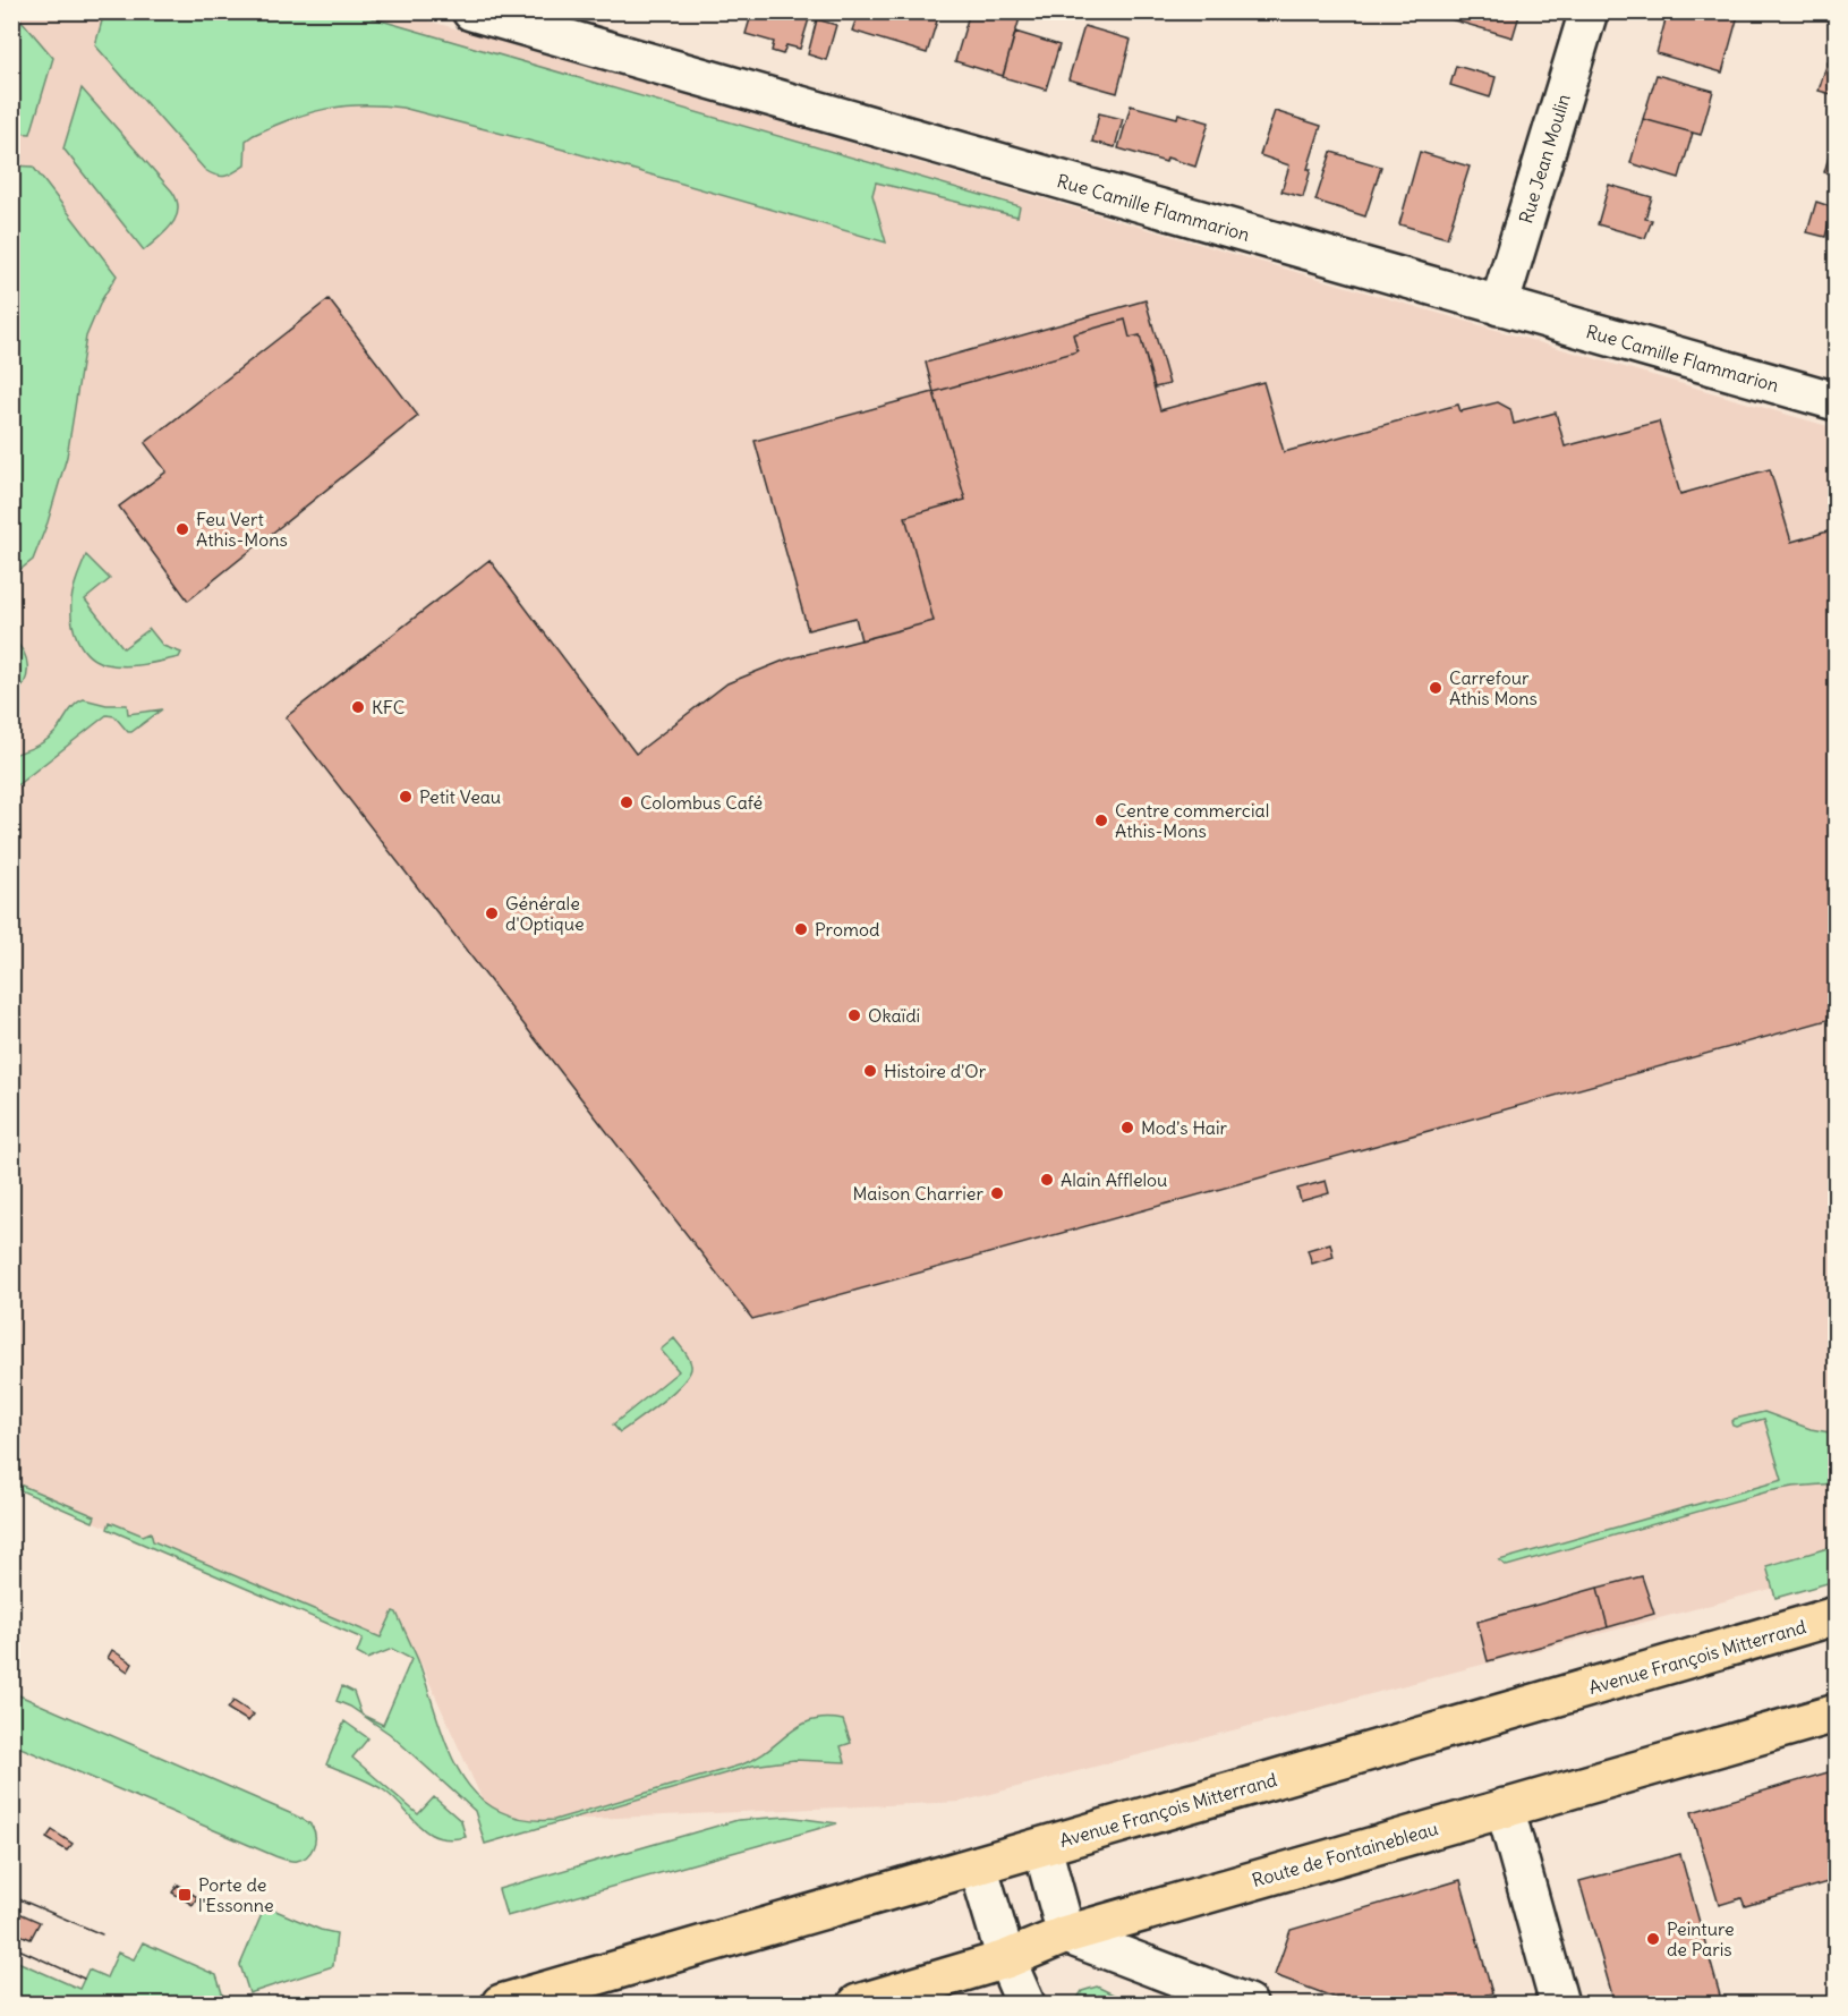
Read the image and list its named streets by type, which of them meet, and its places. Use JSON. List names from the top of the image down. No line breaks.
{"streets":{"main road":["Avenue François Mitterrand","Route de Fontainebleau"],"street":["Rue Jean Moulin","Rue Camille Flammarion"]},"crossings":[["Rue Jean Moulin","Rue Camille Flammarion"]],"places":{"other":["Feu Vert Athis-Mons","Carrefour Athis Mons","KFC","Petit Veau","Colombus Café","Centre commercial Athis-Mons","Générale d'Optique","Promod","Okaïdi","Histoire d'Or","Mod's Hair","Alain Afflelou","Maison Charrier","Peinture de Paris"],"transit":["Porte de l'Essonne"]}}
